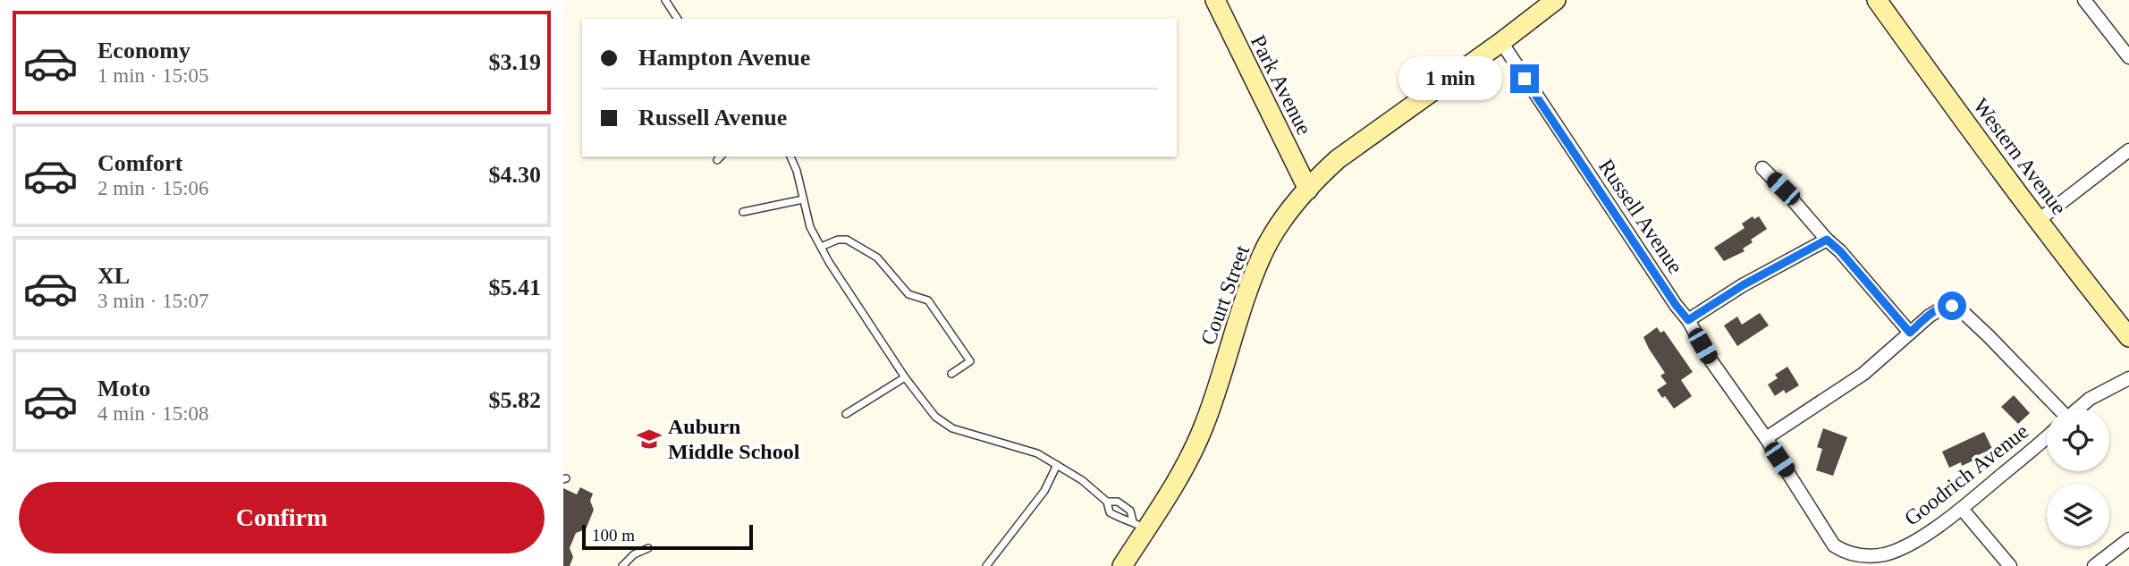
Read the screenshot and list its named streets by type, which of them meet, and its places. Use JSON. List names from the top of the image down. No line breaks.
{"streets":{"main road":["Park Avenue","Western Avenue","Court Street"],"street":["Russell Avenue","Goodrich Avenue"]},"crossings":[["Park Avenue","Court Street"],["Russell Avenue","Court Street"],["Russell Avenue","Goodrich Avenue"]],"places":{"school or university":["Auburn Middle School"]},"scale_bar":"100 m","page":{"list":[{"name":"Economy","note":"1 min · 15:05","value":"$3.19"},{"name":"Comfort","note":"2 min · 15:06","value":"$4.30"},{"name":"XL","note":"3 min · 15:07","value":"$5.41"},{"name":"Moto","note":"4 min · 15:08","value":"$5.82"}],"banner":["Hampton Avenue","Russell Avenue"],"bubble":"1 min","buttons":"Confirm","scale":"100 m"}}
